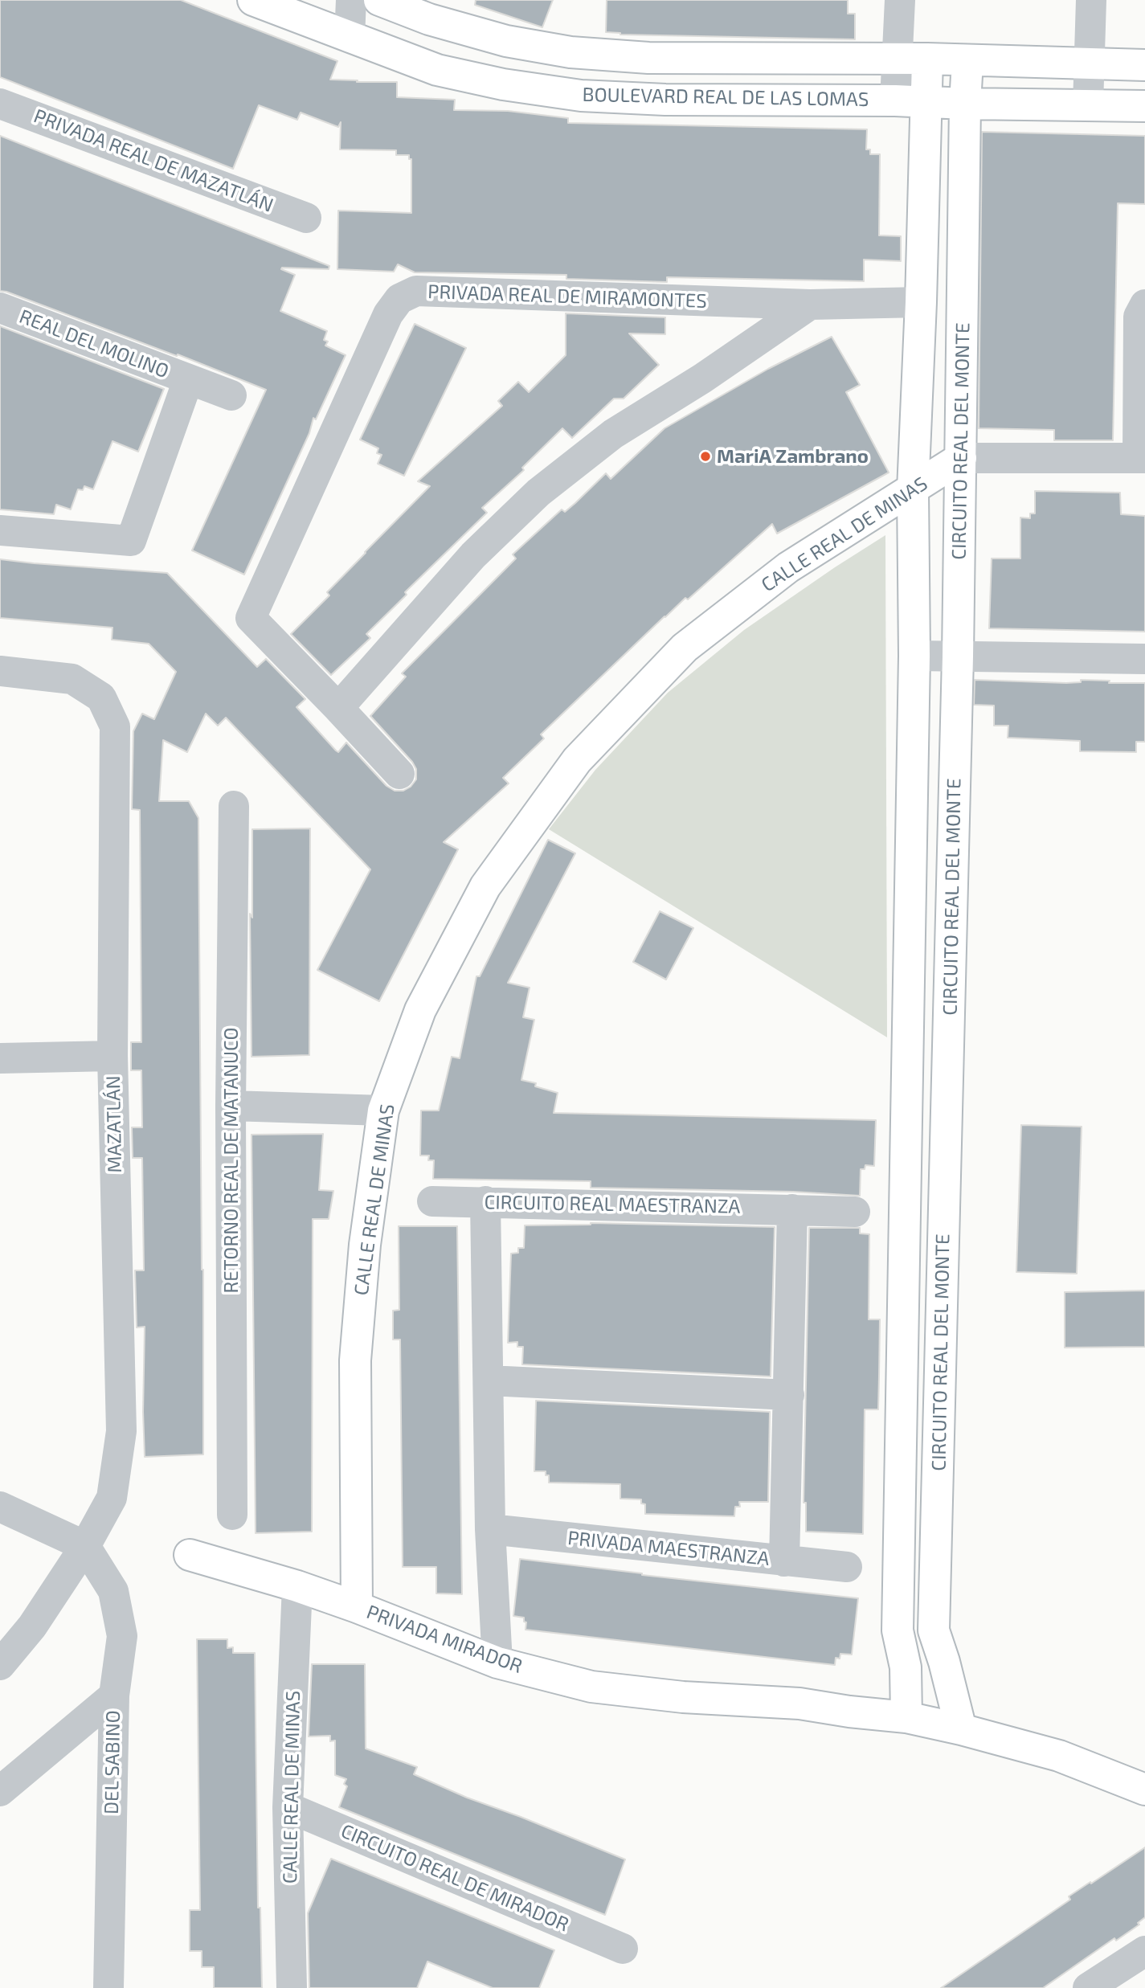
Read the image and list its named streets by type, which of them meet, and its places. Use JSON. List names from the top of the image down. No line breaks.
{"streets":{"street":["BOULEVARD REAL DE LAS LOMAS","PRIVADA REAL DE MAZATLÁN","PRIVADA REAL DE MIRAMONTES","REAL DEL MOLINO","CIRCUITO REAL DEL MONTE","CALLE REAL DE MINAS","MAZATLÁN","RETORNO REAL DE MATANUCO","CIRCUITO REAL MAESTRANZA","PRIVADA MAESTRANZA","PRIVADA MIRADOR","DEL SABINO","CIRCUITO REAL DE MIRADOR"]},"crossings":[["BOULEVARD REAL DE LAS LOMAS","CIRCUITO REAL DEL MONTE"],["PRIVADA REAL DE MIRAMONTES","CIRCUITO REAL DEL MONTE"],["CIRCUITO REAL DEL MONTE","CALLE REAL DE MINAS"],["CIRCUITO REAL DEL MONTE","PRIVADA MIRADOR"],["CALLE REAL DE MINAS","PRIVADA MIRADOR"],["CALLE REAL DE MINAS","CIRCUITO REAL DE MIRADOR"],["MAZATLÁN","DEL SABINO"]],"places":["MariA Zambrano"]}
